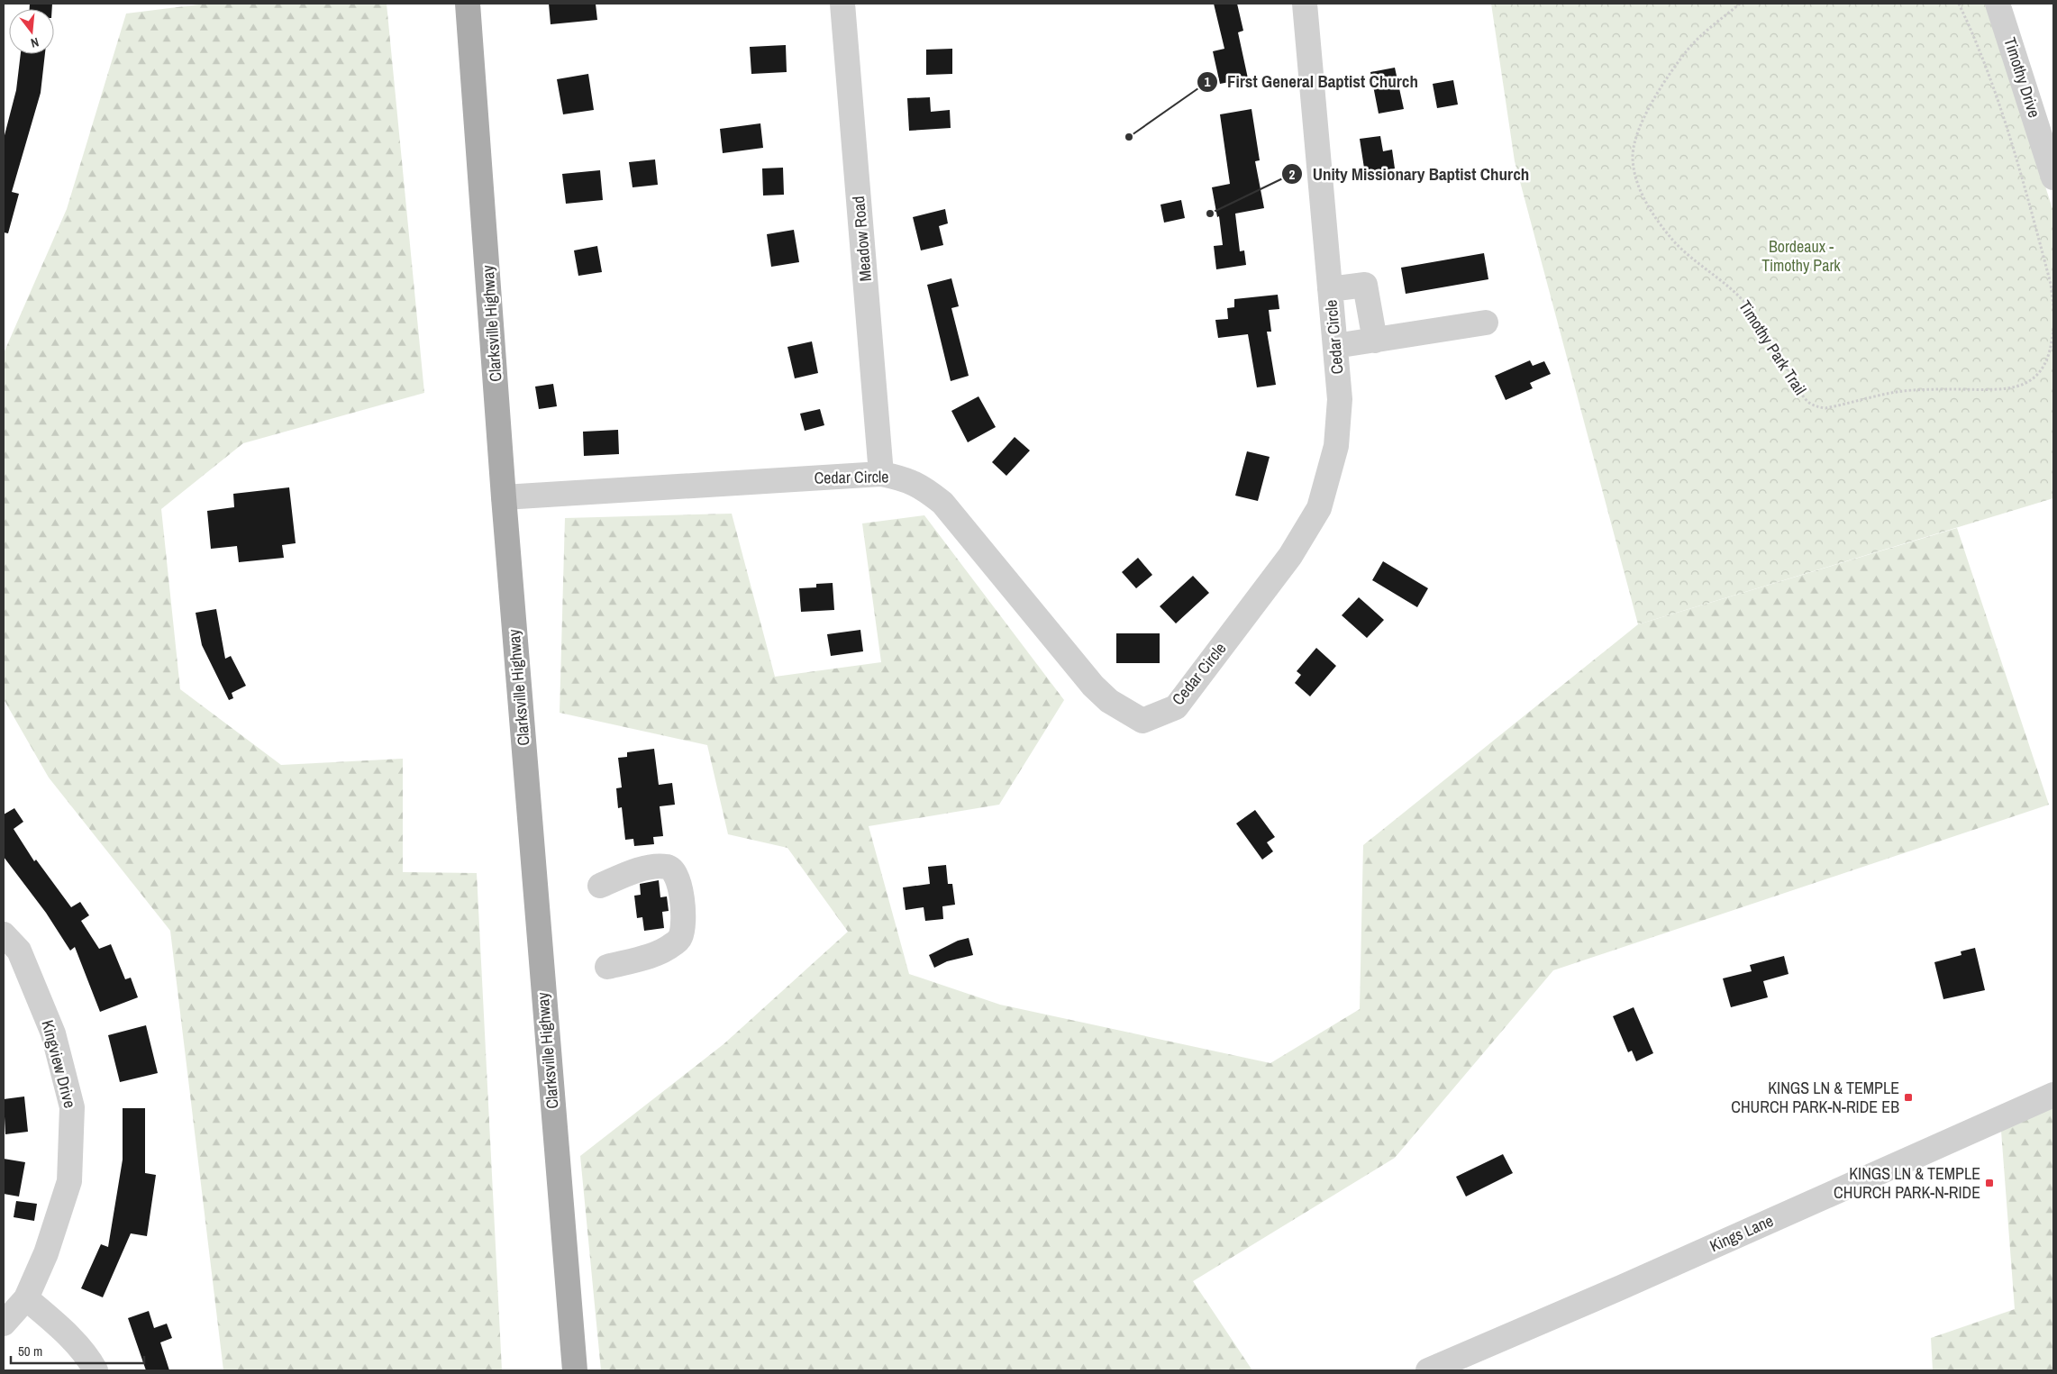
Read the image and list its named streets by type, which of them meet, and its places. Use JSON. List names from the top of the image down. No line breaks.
{"streets":{"main road":["Clarksville Highway"],"street":["Timothy Drive","Meadow Road","Cedar Circle","Kingview Drive","Kings Lane"],"path":["Timothy Park Trail"]},"crossings":[["Meadow Road","Cedar Circle"],["Clarksville Highway","Cedar Circle"]],"parks":["Bordeaux - Timothy Park"],"places":{"other":["First General Baptist Church","Unity Missionary Baptist Church"],"transit":["KINGS LN & TEMPLE CHURCH PARK-N-RIDE EB","KINGS LN & TEMPLE CHURCH PARK-N-RIDE"]},"scale_bar":"50 m","north":"bottom"}
